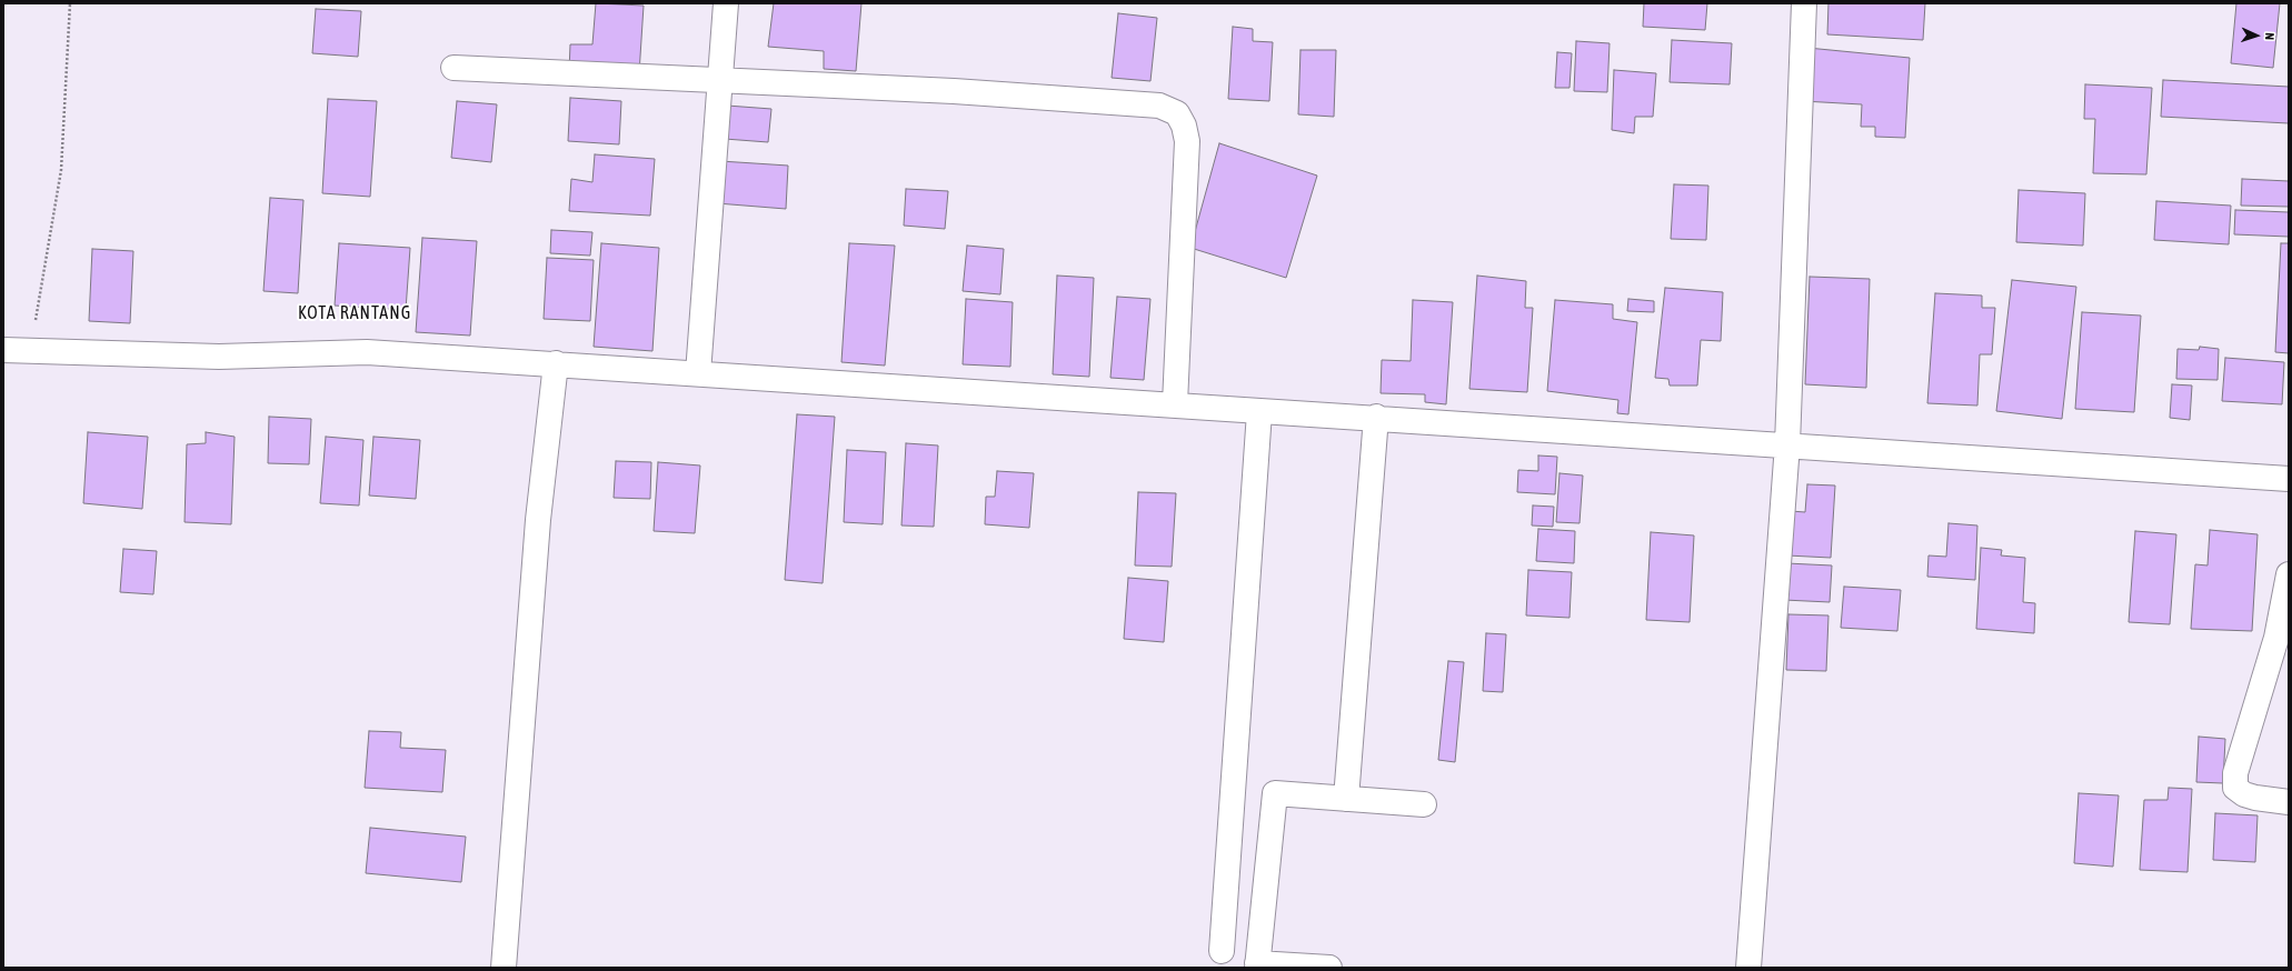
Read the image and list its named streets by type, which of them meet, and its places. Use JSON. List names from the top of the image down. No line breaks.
{"districts":["KOTA RANTANG"],"north":"right"}
